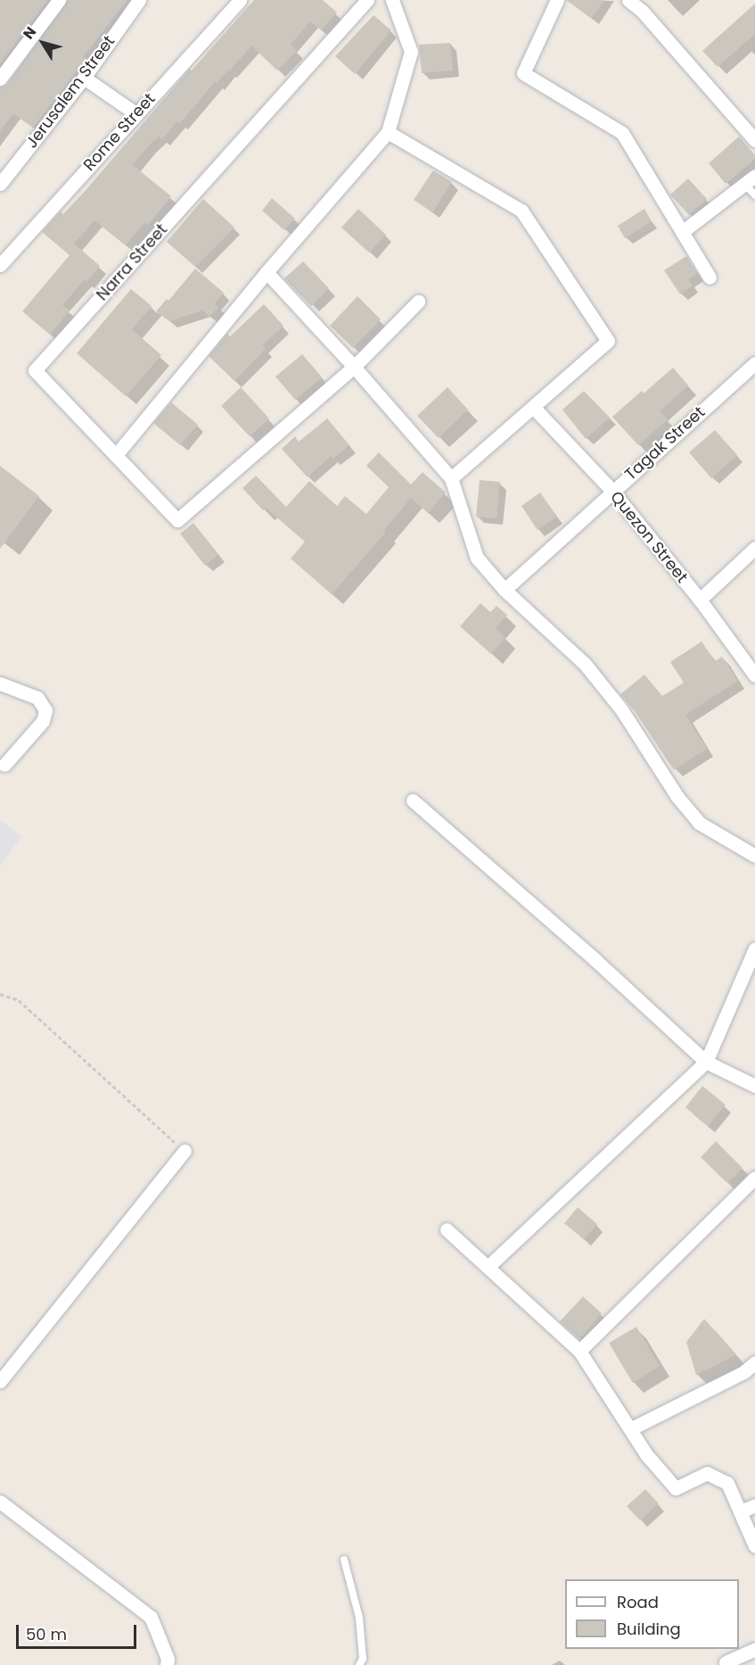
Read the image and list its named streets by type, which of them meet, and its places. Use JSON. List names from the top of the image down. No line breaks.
{"streets":{"street":["Jerusalem Street","Rome Street","Narra Street","Tagak Street","Quezon Street"]},"crossings":[["Tagak Street","Quezon Street"]],"legend":["Road","Building"],"scale_bar":"50 m","north":"top left"}
